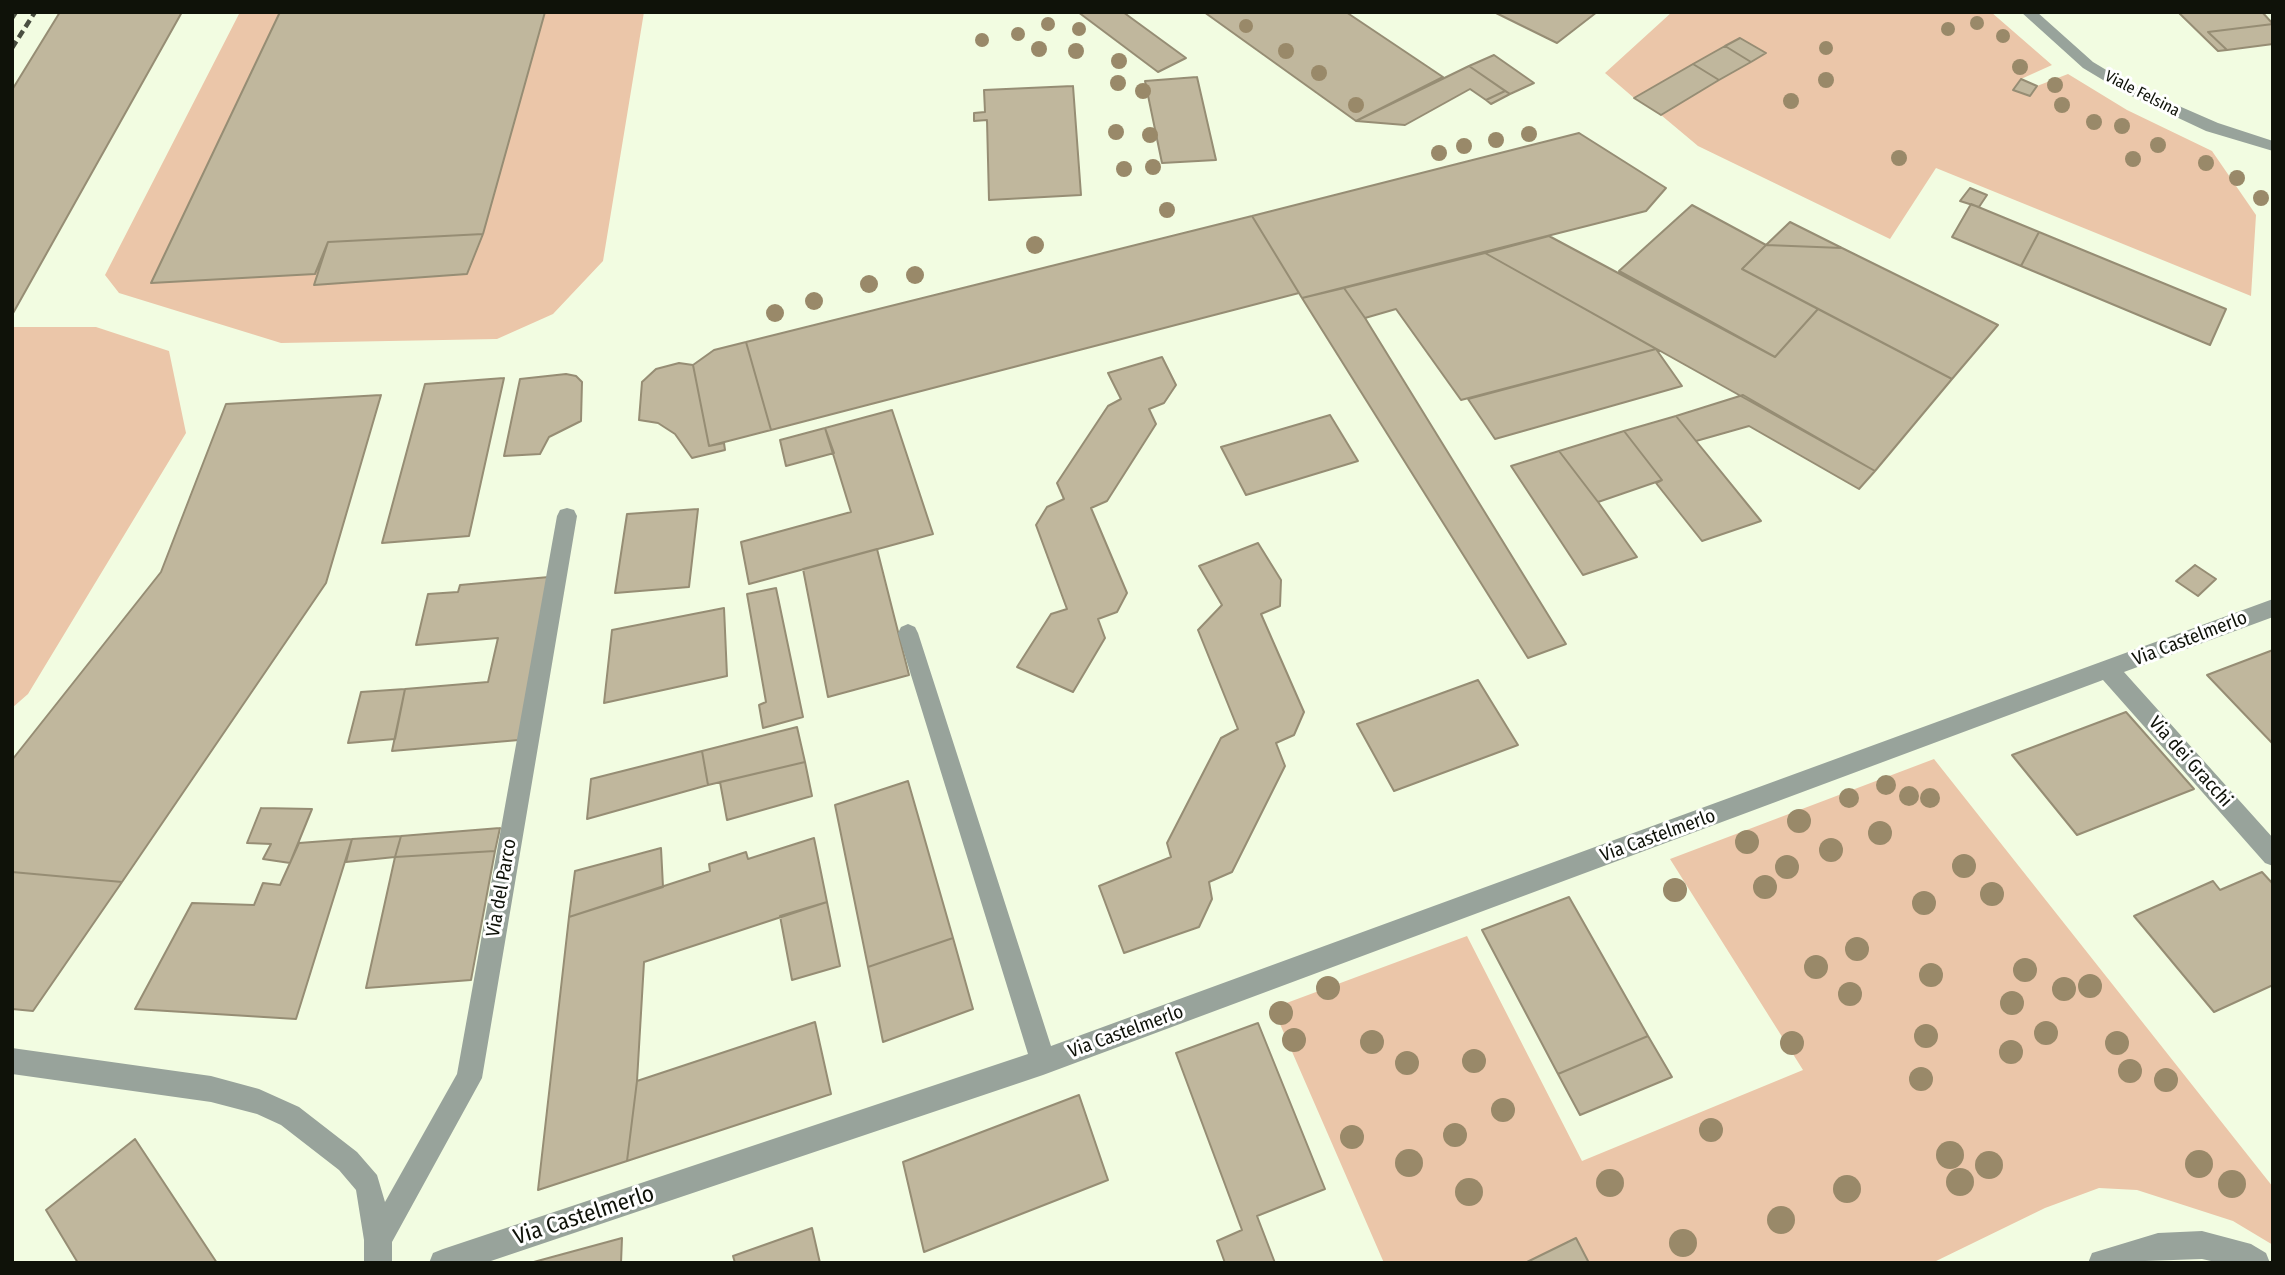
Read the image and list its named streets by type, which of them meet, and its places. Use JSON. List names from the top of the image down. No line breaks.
{"streets":{"street":["Viale Felsina","Via Castelmerlo","Via dei Gracchi","Via del Parco"]},"crossings":[["Via Castelmerlo","Via dei Gracchi"]]}
